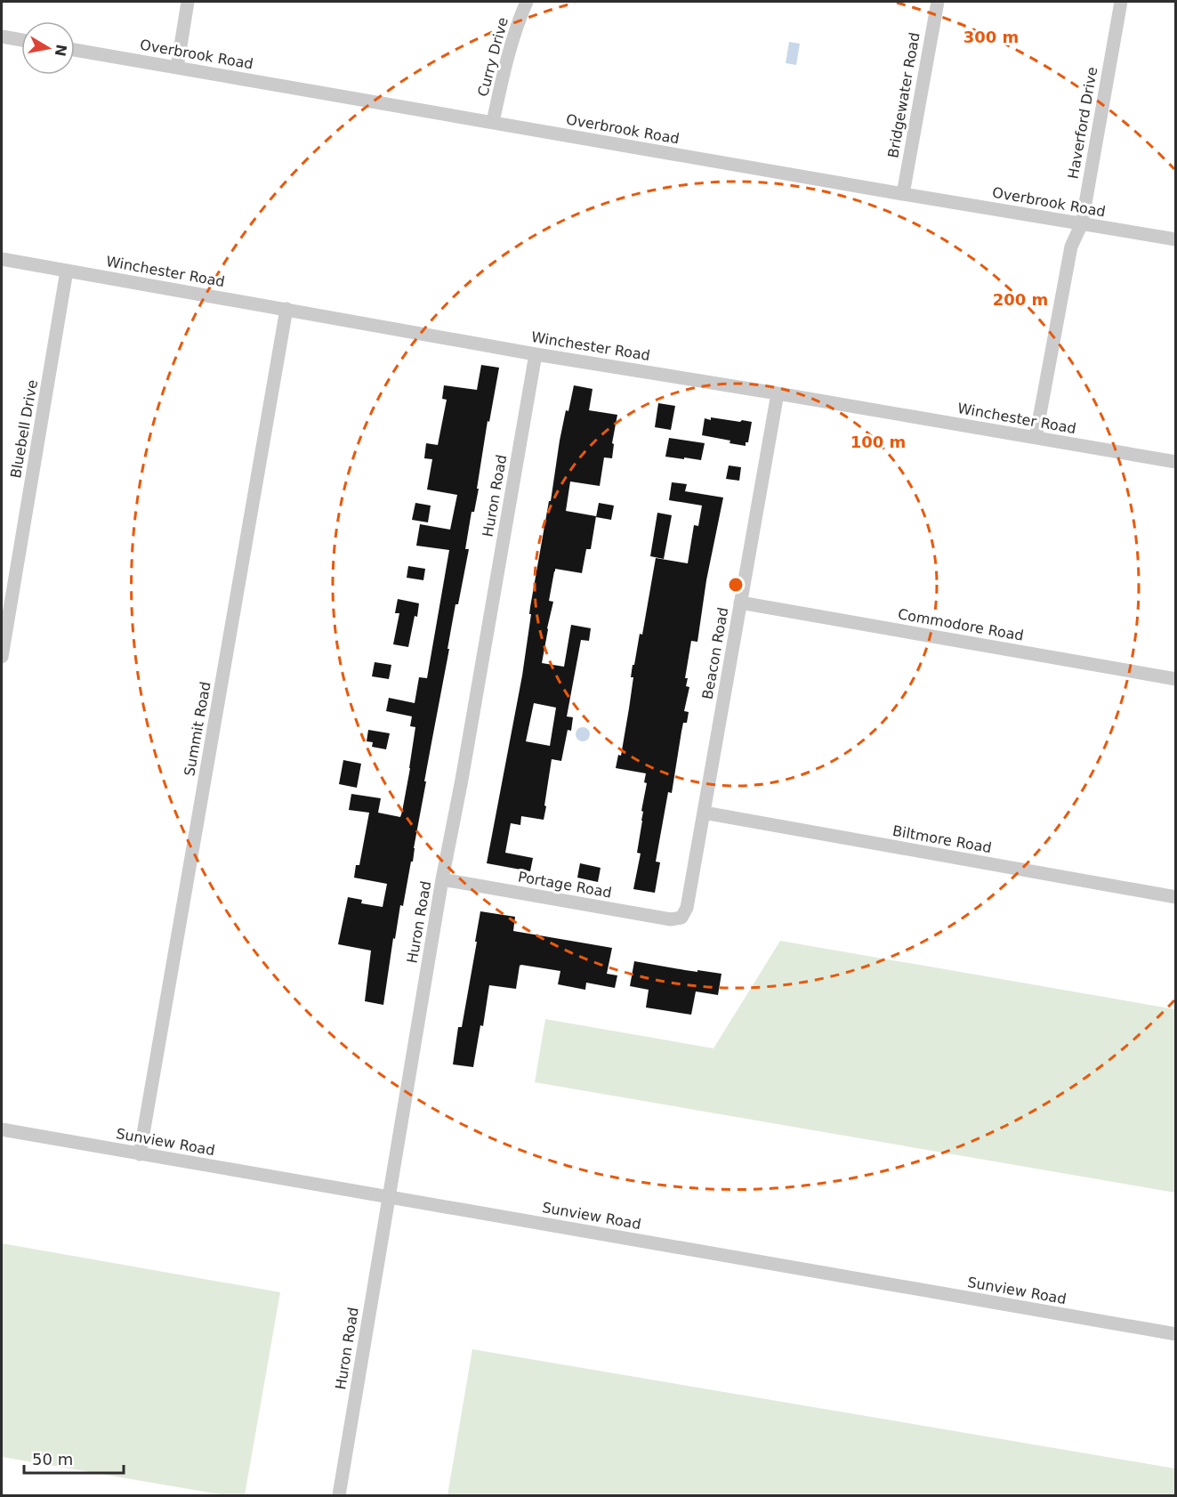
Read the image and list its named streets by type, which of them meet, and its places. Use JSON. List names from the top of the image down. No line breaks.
{"streets":{"street":["Overbrook Road","Curry Drive","Bridgewater Road","Haverford Drive","Winchester Road","Bluebell Drive","Huron Road","Commodore Road","Beacon Road","Summit Road","Biltmore Road","Portage Road","Sunview Road"]},"crossings":[["Overbrook Road","Curry Drive"],["Overbrook Road","Bridgewater Road"],["Overbrook Road","Haverford Drive"],["Haverford Drive","Winchester Road"],["Winchester Road","Bluebell Drive"],["Winchester Road","Huron Road"],["Winchester Road","Beacon Road"],["Winchester Road","Summit Road"],["Huron Road","Portage Road"],["Huron Road","Sunview Road"],["Commodore Road","Beacon Road"],["Beacon Road","Biltmore Road"],["Beacon Road","Portage Road"],["Summit Road","Sunview Road"]],"scale_bar":"50 m","north":"right","rings":["300 m","200 m","100 m"]}
